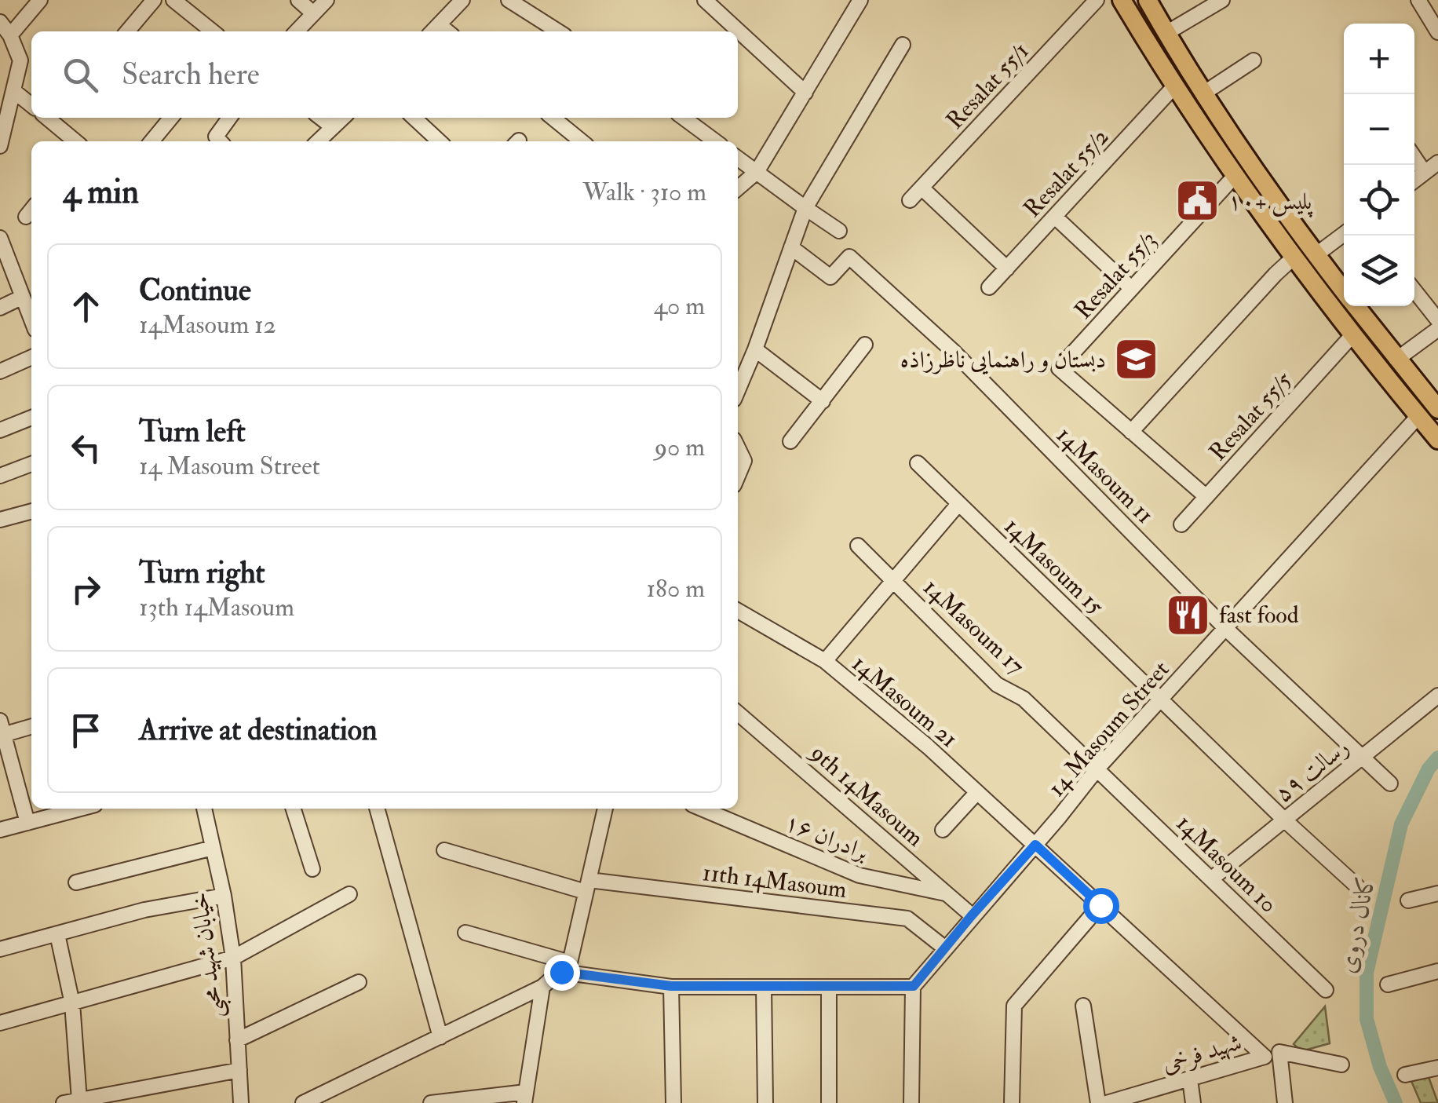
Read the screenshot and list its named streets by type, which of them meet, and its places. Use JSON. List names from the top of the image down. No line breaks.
{"streets":{"street":["Resalat 55/1","Resalat 55/2","Resalat 55/3","Resalat 55/5","14Masoum 11","14Masoum 15","14Masoum 17","14Masoum 21","14 Masoum Street","رسالت ۵۹","9th 14Masoum","برادران ۱۶","14Masoum 10","11th 14Masoum","خیابان شهید محبی","شهید فرخی"]},"crossings":[["14Masoum 11","14 Masoum Street"],["14Masoum 11","رسالت ۵۹"],["14Masoum 15","14 Masoum Street"],["14Masoum 15","رسالت ۵۹"],["14Masoum 17","14 Masoum Street"],["14Masoum 17","14Masoum 10"],["14Masoum 21","14 Masoum Street"],["14Masoum 21","شهید فرخی"],["14 Masoum Street","9th 14Masoum"],["14 Masoum Street","14Masoum 10"],["14 Masoum Street","11th 14Masoum"],["رسالت ۵۹","14Masoum 10"],["9th 14Masoum","برادران ۱۶"]],"water":["کانال دروی"],"places":{"public building":["پلیس +۱۰"],"school or university":["دبستان و راهنمایی ناظرزاذه"],"restaurant":["fast food"]},"page":{"map_buttons":["+","−"],"search":"Search here","heading":["4 min","Walk · 310 m"],"list":[["Continue","14Masoum 12","40 m"],["Turn left","14 Masoum Street","90 m"],["Turn right","13th 14Masoum","180 m"],"Arrive at destination"]}}
